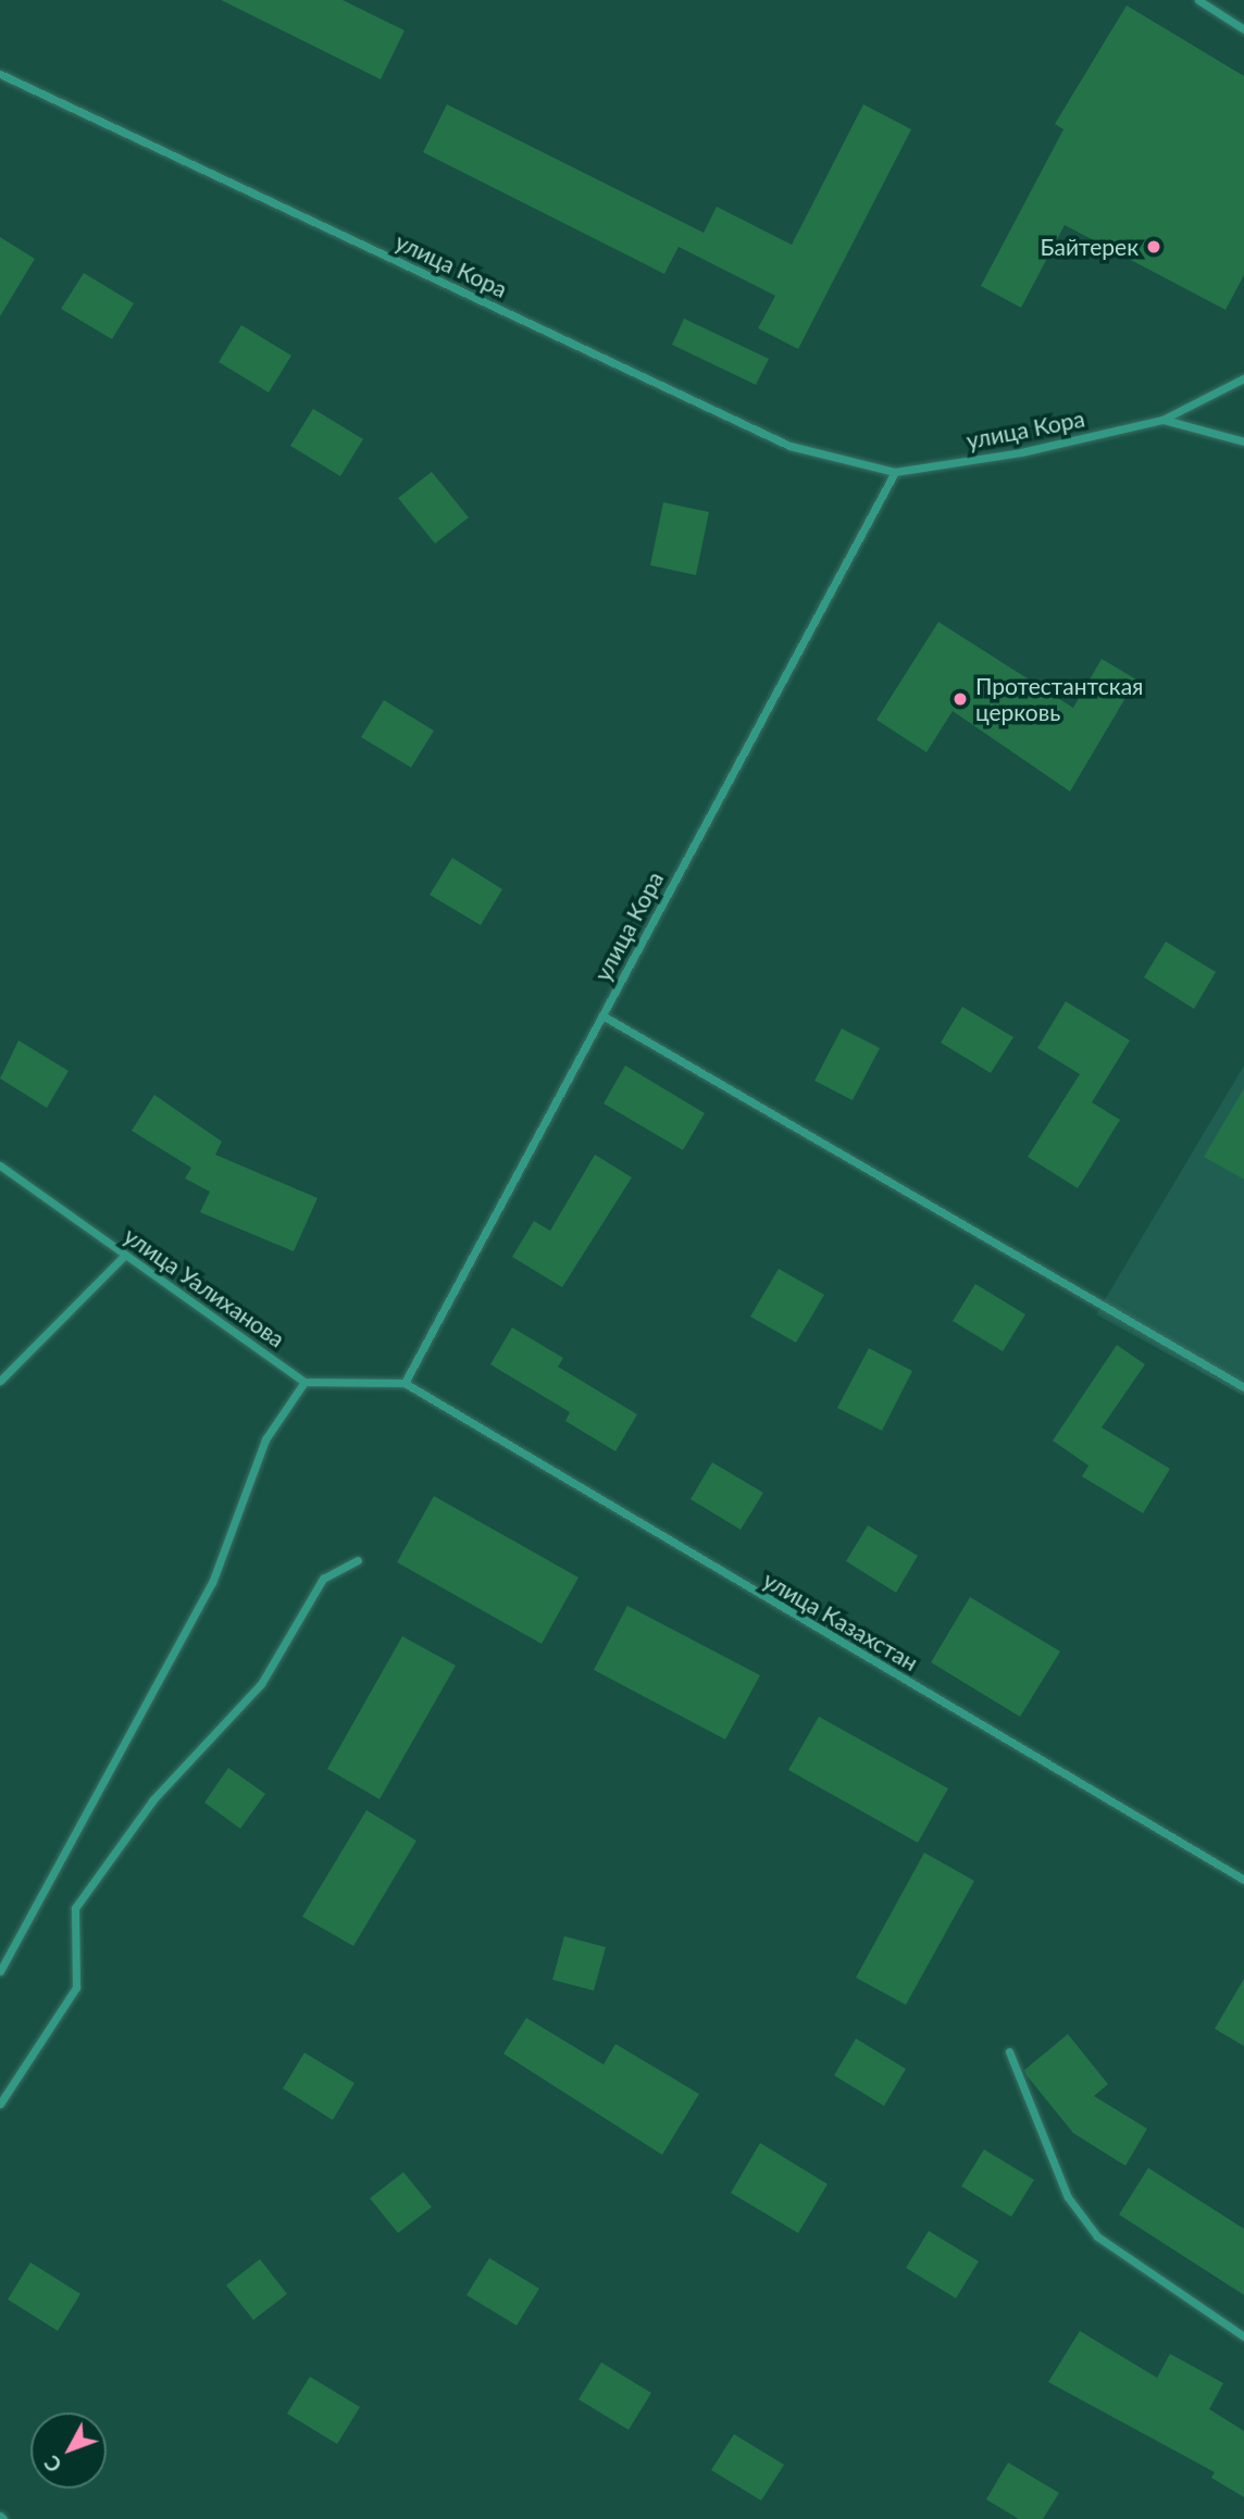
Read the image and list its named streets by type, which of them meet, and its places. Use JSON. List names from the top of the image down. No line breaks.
{"streets":{"street":["улица Кора","улица Уалиханова","улица Казахстан"]},"crossings":[["улица Кора","улица Казахстан"]],"places":["Байтерек","Протестантская церковь"],"north":"bottom left"}
